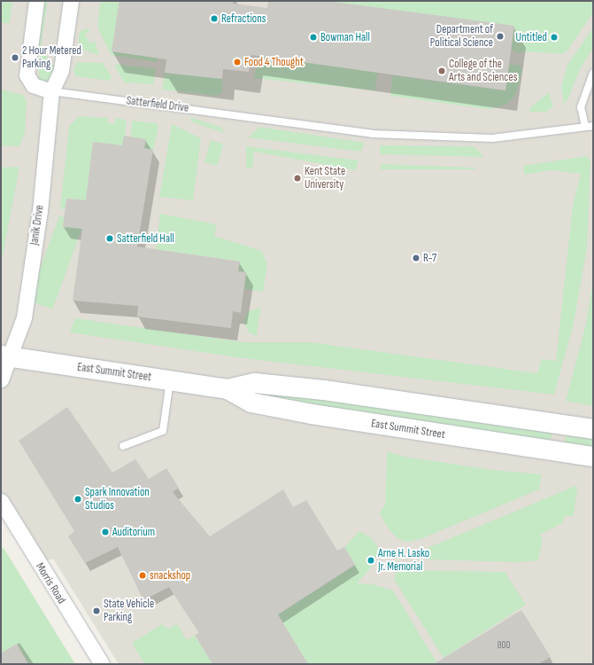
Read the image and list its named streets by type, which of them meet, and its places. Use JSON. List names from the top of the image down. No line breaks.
{"streets":{"main road":["East Summit Street"],"street":["Janik Drive","Morris Road"],"lane":["Satterfield Drive"]},"crossings":[["Satterfield Drive","Janik Drive"],["Janik Drive","East Summit Street"]],"places":["Refractions","Department of Political Science","Bowman Hall","Untitled","2 Hour Metered Parking","Food 4 Thought","College of the Arts and Sciences","Kent State University","Satterfield Hall","R-7","Spark Innovation Studios","Auditorium","Arne H. Lasko Jr. Memorial","snackshop","State Vehicle Parking"],"house_numbers":["800"]}
